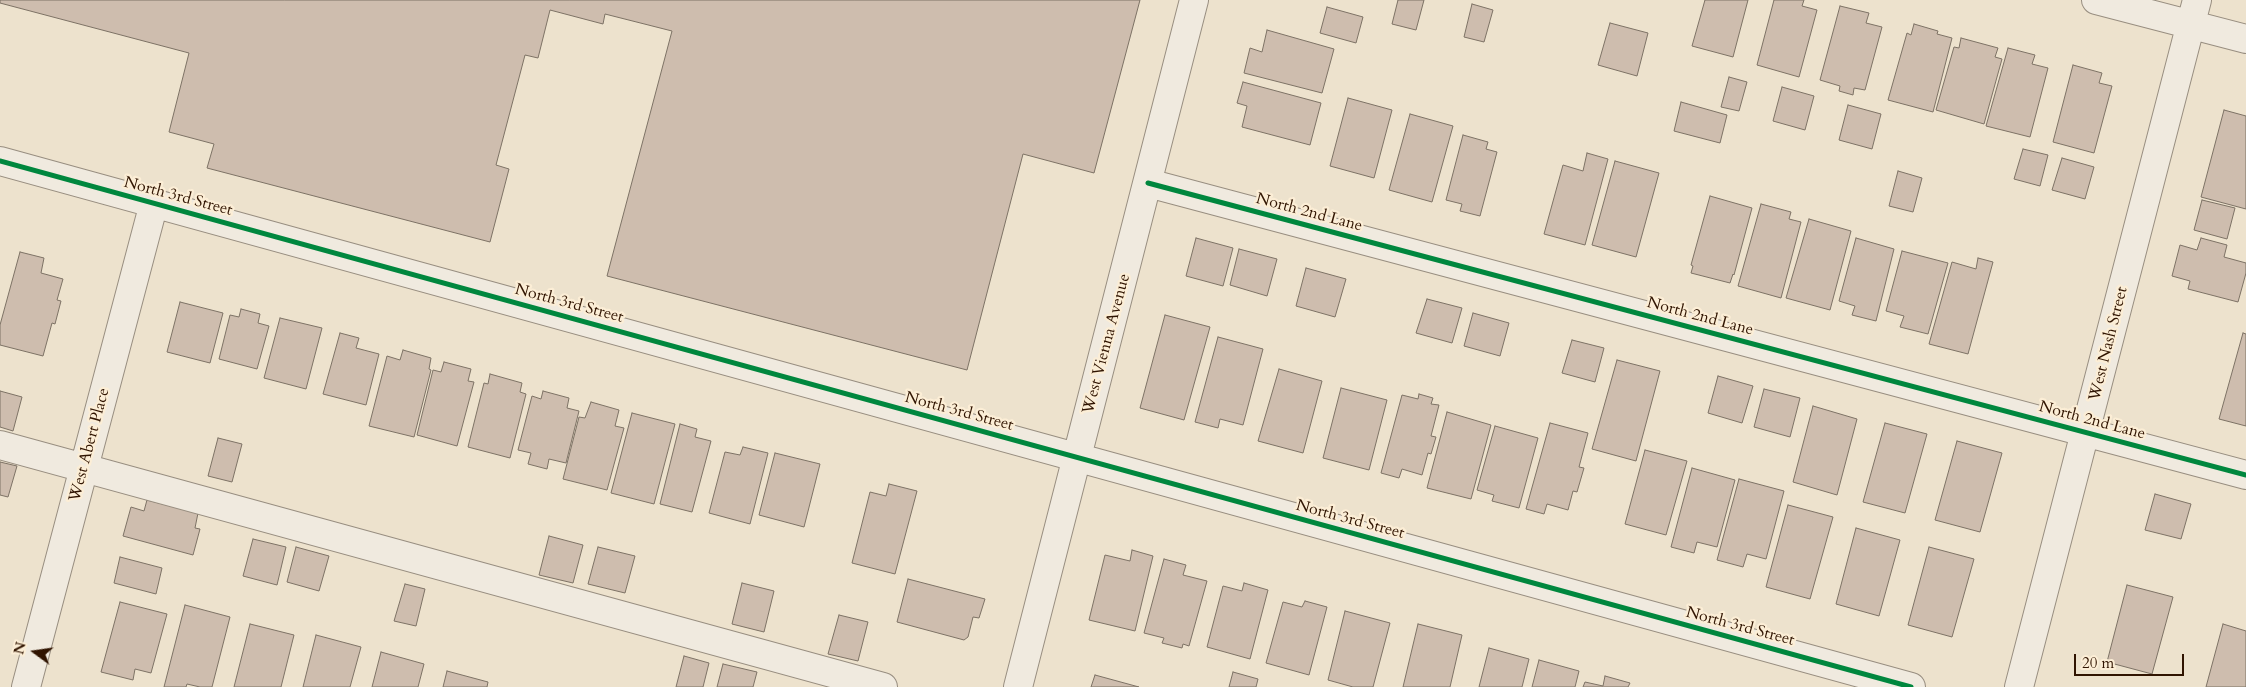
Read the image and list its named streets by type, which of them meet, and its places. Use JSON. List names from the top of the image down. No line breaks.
{"streets":{"street":["North 3rd Street","North 2nd Lane","West Vienna Avenue","West Nash Street","West Abert Place"]},"crossings":[["North 3rd Street","West Vienna Avenue"],["North 3rd Street","West Abert Place"],["North 2nd Lane","West Vienna Avenue"],["North 2nd Lane","West Nash Street"]],"scale_bar":"20 m","north":"left"}
